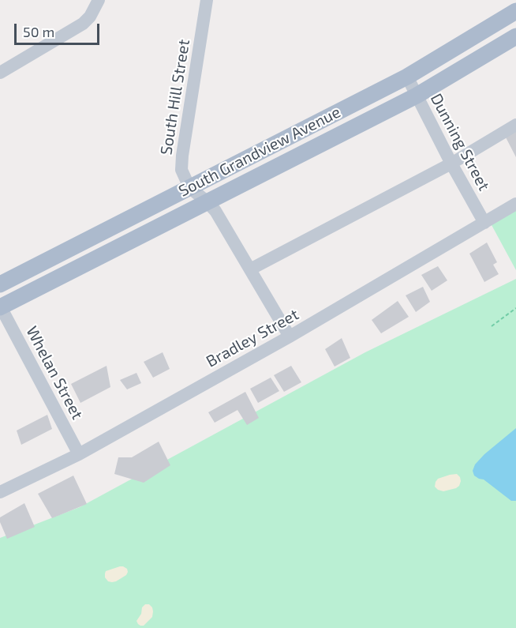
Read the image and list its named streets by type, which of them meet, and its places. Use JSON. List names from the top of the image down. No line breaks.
{"streets":{"main road":["South Grandview Avenue"],"street":["South Hill Street","Dunning Street","Bradley Street","Whelan Street"]},"crossings":[["South Hill Street","South Grandview Avenue"],["South Hill Street","Bradley Street"],["Dunning Street","South Grandview Avenue"],["Dunning Street","Bradley Street"],["South Grandview Avenue","Whelan Street"],["Bradley Street","Whelan Street"]],"scale_bar":"50 m"}
